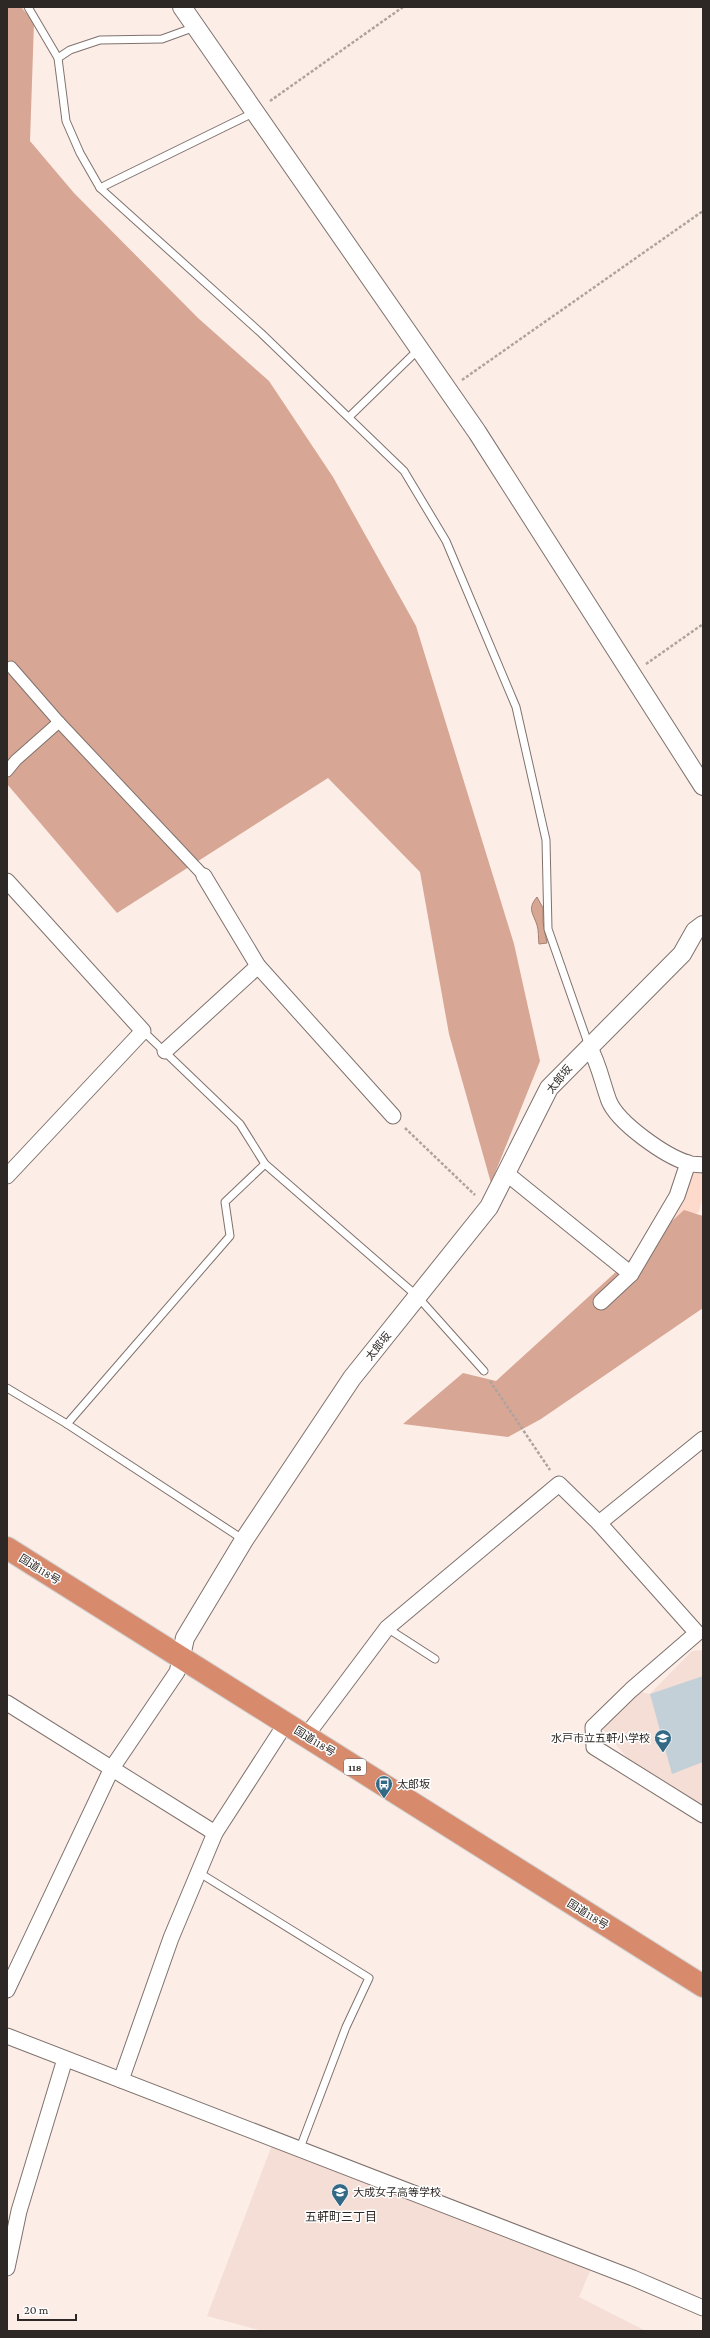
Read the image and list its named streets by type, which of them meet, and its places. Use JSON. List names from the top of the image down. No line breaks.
{"streets":{"highway":["国道118号","118"],"street":["太郎坂"]},"crossings":[["太郎坂","国道118号"]],"districts":["五軒町三丁目"],"places":{"school or university":["水戸市立五軒小学校","大成女子高等学校"],"bus stop":["太郎坂"]},"scale_bar":"20 m"}
